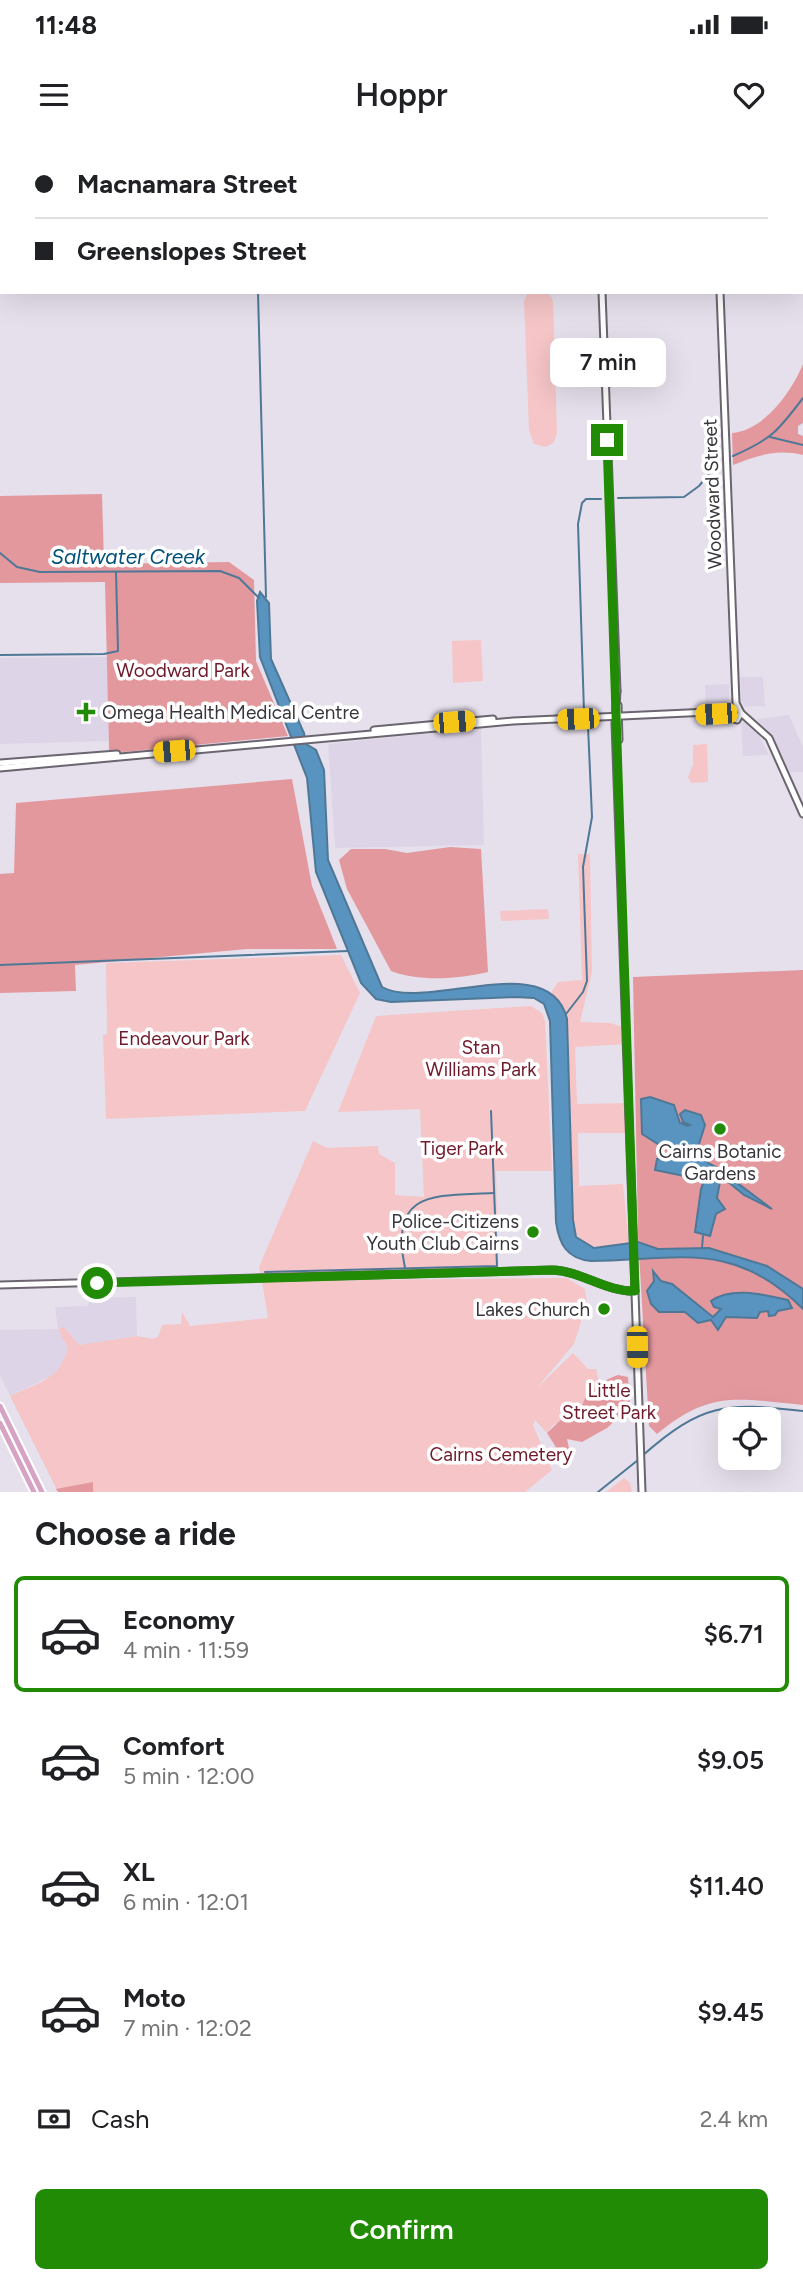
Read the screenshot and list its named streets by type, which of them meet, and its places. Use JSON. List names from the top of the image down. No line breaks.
{"streets":{"street":["Woodward Street"]},"water":["Saltwater Creek"],"parks":["Woodward Park","Endeavour Park","Stan Williams Park","Tiger Park","Little Street Park","Cairns Cemetery"],"places":{"health":["Omega Health Medical Centre"],"other":["Cairns Botanic Gardens","Police-Citizens Youth Club Cairns","Lakes Church"]},"page":{"status":"11:48","header":"Hoppr","banner":["Macnamara Street","Greenslopes Street"],"bubble":"7 min","heading":"Choose a ride","list":[{"name":"Economy","note":"4 min · 11:59","value":"$6.71"},{"name":"Comfort","note":"5 min · 12:00","value":"$9.05"},{"name":"XL","note":"6 min · 12:01","value":"$11.40"},{"name":"Moto","note":"7 min · 12:02","value":"$9.45"}],"pay":["Cash","2.4 km"],"buttons":"Confirm"}}
